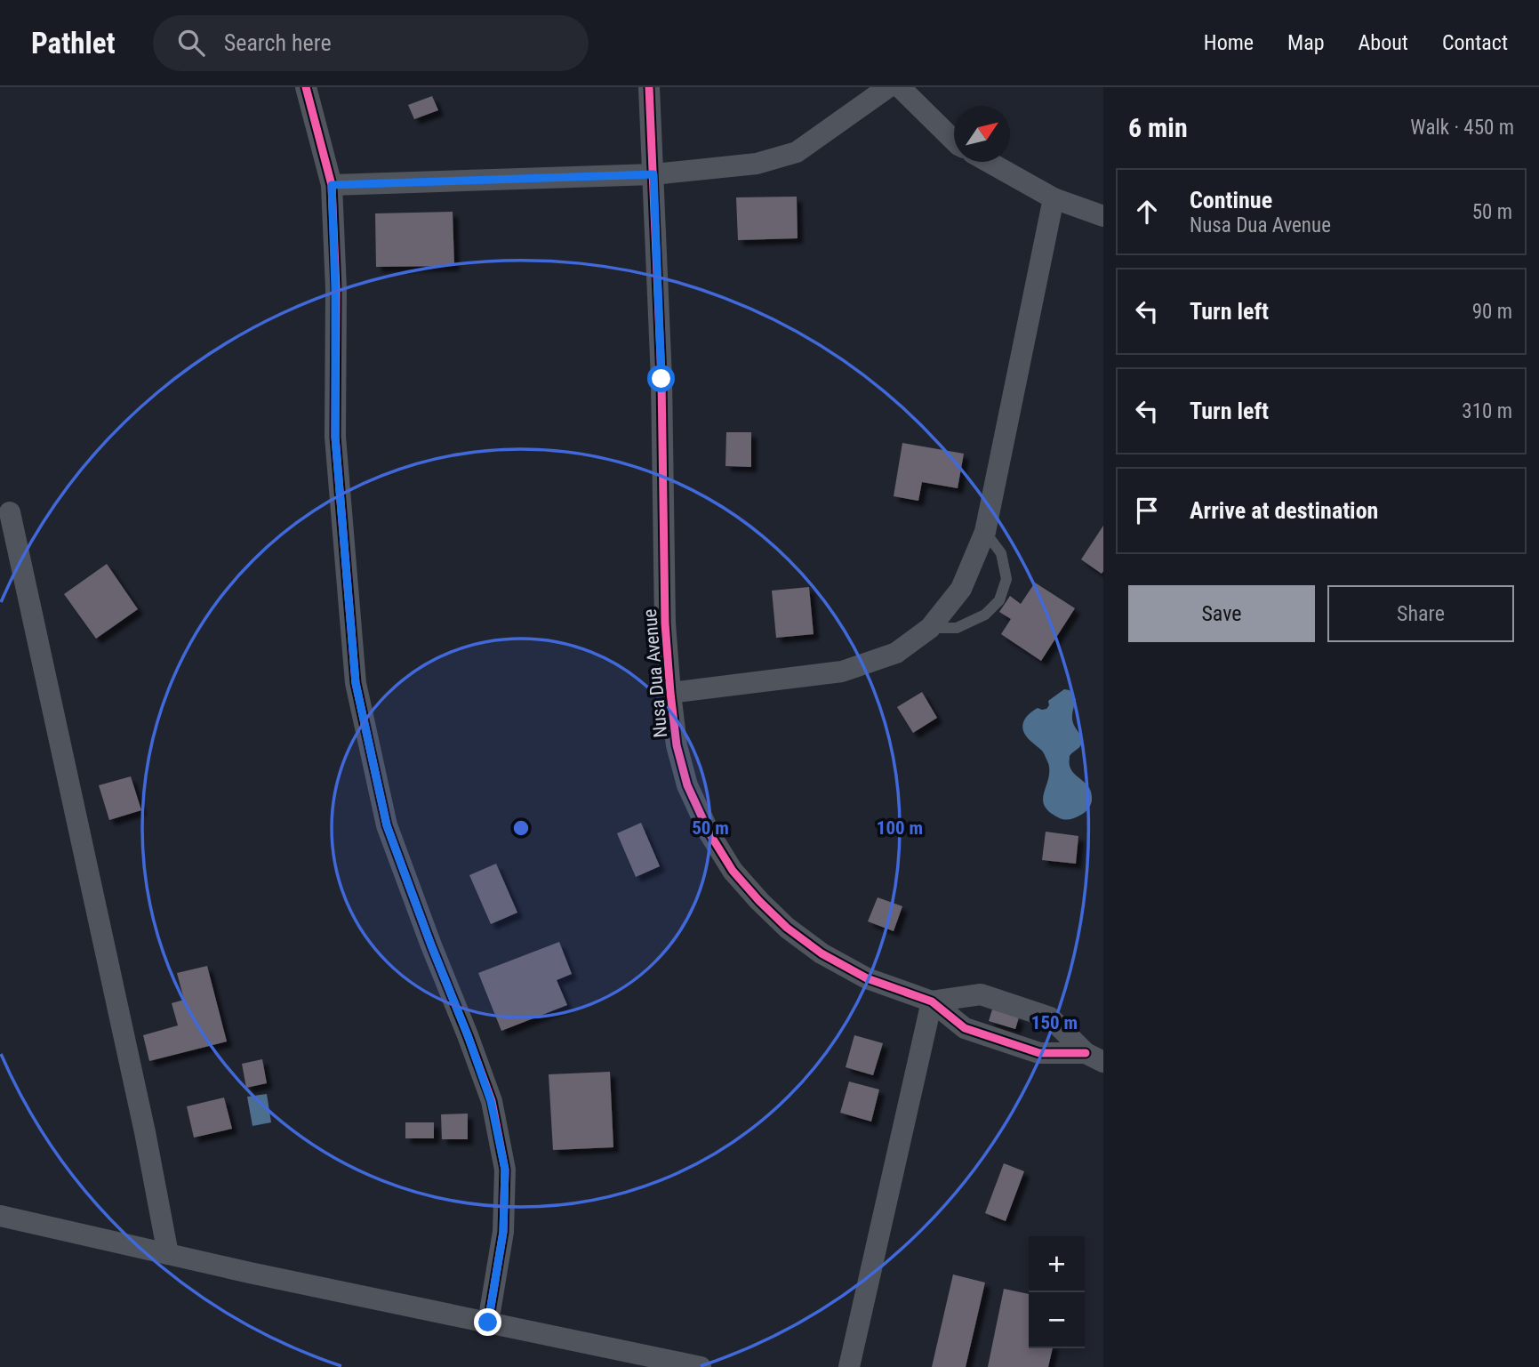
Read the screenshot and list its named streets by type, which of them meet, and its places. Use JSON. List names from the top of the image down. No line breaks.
{"streets":{"street":["Nusa Dua Avenue"]},"north":"top right","page":{"header":"Pathlet","search":"Search here","nav":["Home","Map","About","Contact"],"heading":["6 min","Walk · 450 m"],"list":[["Continue","Nusa Dua Avenue","50 m"],["Turn left","90 m"],["Turn left","310 m"],"Arrive at destination"],"buttons":["Save","Share"],"map_buttons":["+","−"]},"rings":["50 m","100 m","150 m"]}
